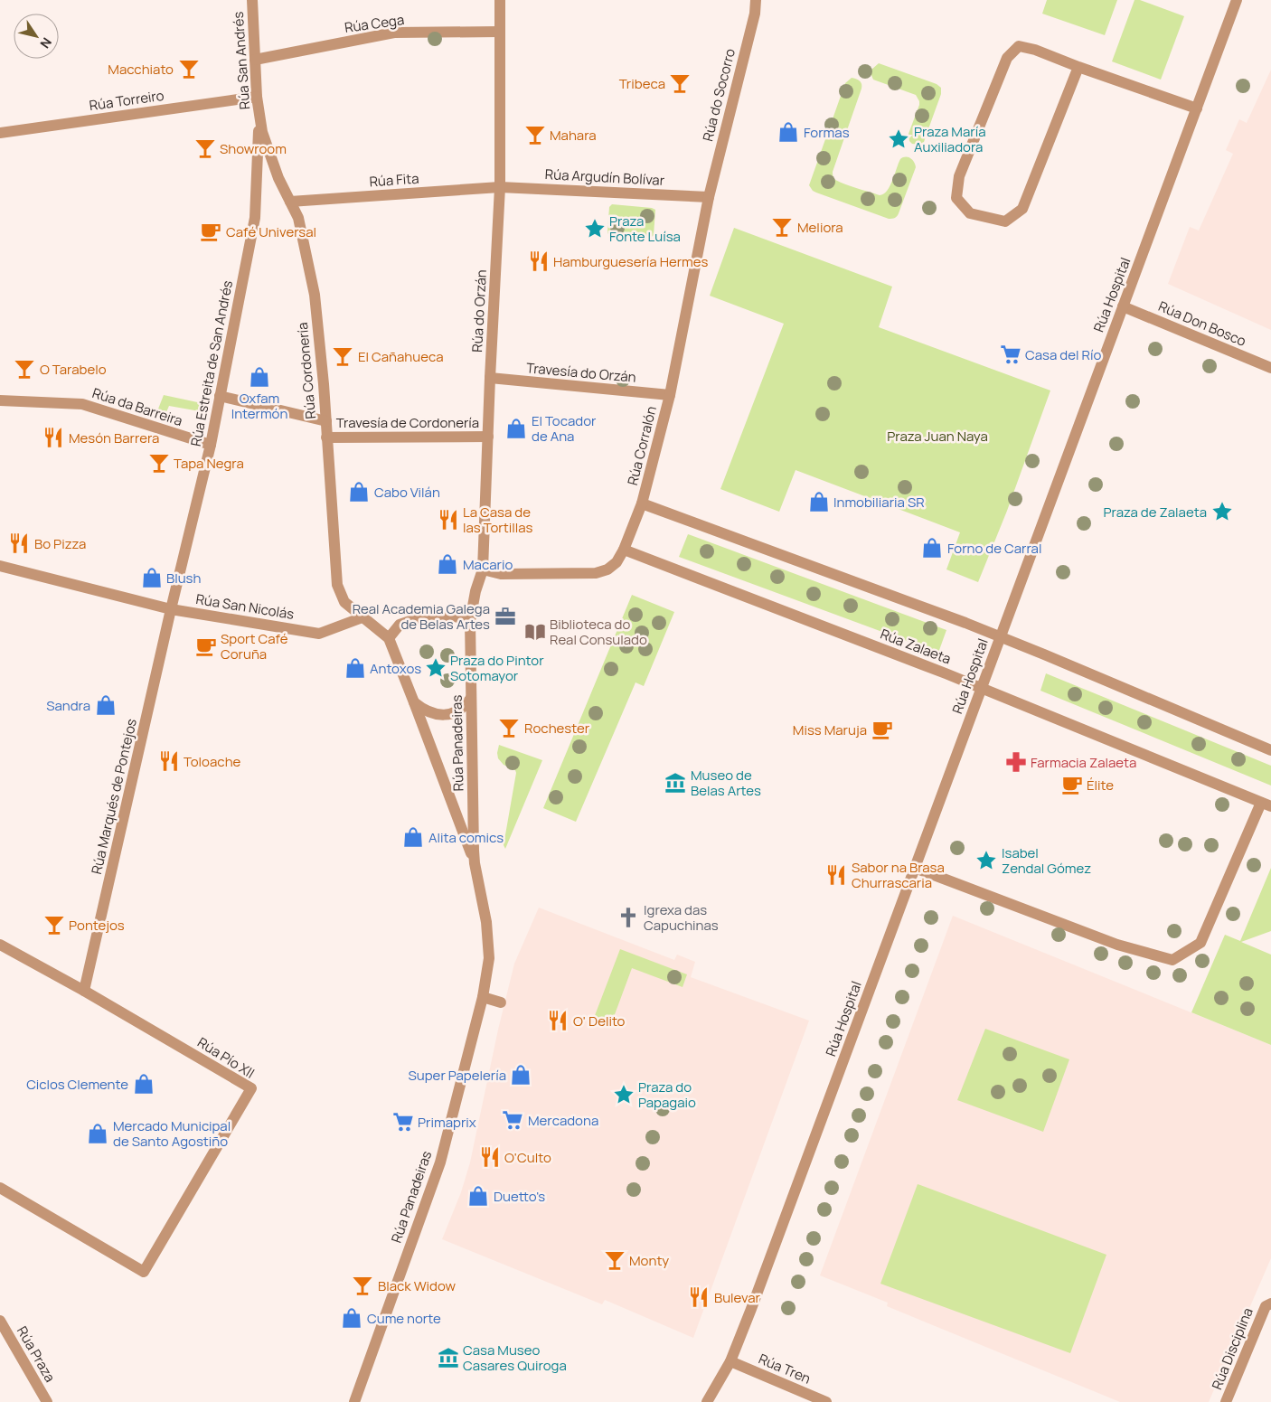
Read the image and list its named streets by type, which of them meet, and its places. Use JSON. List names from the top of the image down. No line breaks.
{"streets":{"street":["Rúa Cega","Rúa San Andrés","Rúa do Socorro","Rúa Torreiro","Rúa Argudín Bolívar","Rúa Fita","Rúa Hospital","Rúa do Orzán","Rúa Don Bosco","Rúa Estreita de San Andrés","Rúa Cordonería","Travesía do Orzán","Rúa da Barreira","Travesía de Cordonería","Rúa Corralón","Rúa San Nicolás","Rúa Zalaeta","Rúa Panadeiras","Rúa Marqués de Pontejos","Rúa Pío XII","Rúa Disciplina","Rúa Praza","Rúa Tren"]},"crossings":[["Rúa Cega","Rúa San Andrés"],["Rúa Cega","Rúa do Orzán"],["Rúa San Andrés","Rúa Torreiro"],["Rúa San Andrés","Rúa Estreita de San Andrés"],["Rúa San Andrés","Rúa Cordonería"],["Rúa do Socorro","Rúa Argudín Bolívar"],["Rúa do Socorro","Rúa Corralón"],["Rúa Argudín Bolívar","Rúa Fita"],["Rúa Argudín Bolívar","Rúa do Orzán"],["Rúa Argudín Bolívar","Rúa Corralón"],["Rúa Fita","Rúa do Orzán"],["Rúa Fita","Rúa Cordonería"],["Rúa Hospital","Rúa Don Bosco"],["Rúa Hospital","Rúa Zalaeta"],["Rúa Hospital","Rúa Tren"],["Rúa do Orzán","Travesía do Orzán"],["Rúa do Orzán","Travesía de Cordonería"],["Rúa do Orzán","Rúa Corralón"],["Rúa do Orzán","Rúa Panadeiras"],["Rúa Estreita de San Andrés","Rúa Cordonería"],["Rúa Estreita de San Andrés","Rúa da Barreira"],["Rúa Estreita de San Andrés","Rúa San Nicolás"],["Rúa Estreita de San Andrés","Rúa Marqués de Pontejos"],["Rúa Cordonería","Travesía de Cordonería"],["Rúa Cordonería","Rúa San Nicolás"],["Travesía do Orzán","Rúa Corralón"],["Rúa Corralón","Rúa Zalaeta"],["Rúa San Nicolás","Rúa Marqués de Pontejos"],["Rúa Marqués de Pontejos","Rúa Pío XII"]],"parks":["Praza Juan Naya"],"places":{"bar":["Macchiato","Tribeca","Mahara","Showroom","Meliora","El Cañahueca","O Tarabelo","Tapa Negra","Rochester","Pontejos","Monty","Black Widow"],"shop":["Formas","Oxfam Intermón","El Tocador de Ana","Cabo Vilán","Inmobiliaria SR","Forno de Carral","Macario","Blush","Antoxos","Sandra","Alita comics","Super Papelería","Ciclos Clemente","Mercado Municipal de Santo Agostiño","Duetto's","Cume norte"],"place":["Praza María Auxiliadora","Praza Fonte Luísa","Praza de Zalaeta","Praza do Pintor Sotomayor","Isabel Zendal Gómez","Praza do Papagaio"],"cafe":["Café Universal","Sport Café Coruña","Miss Maruja","Élite"],"restaurant":["Hamburguesería Hermes","Mesón Barrera","La Casa de las Tortillas","Bo Pizza","Toloache","Sabor na Brasa Churrascaria","O' Delito","O'Culto","Bulevar"],"supermarket":["Casa del Río","Mercadona","Primaprix"],"office":["Real Academia Galega de Belas Artes"],"library":["Biblioteca do Real Consulado"],"pharmacy":["Farmacia Zalaeta"],"museum":["Museo de Belas Artes","Casa Museo Casares Quiroga"],"church":["Igrexa das Capuchinas"]},"north":"bottom right"}
